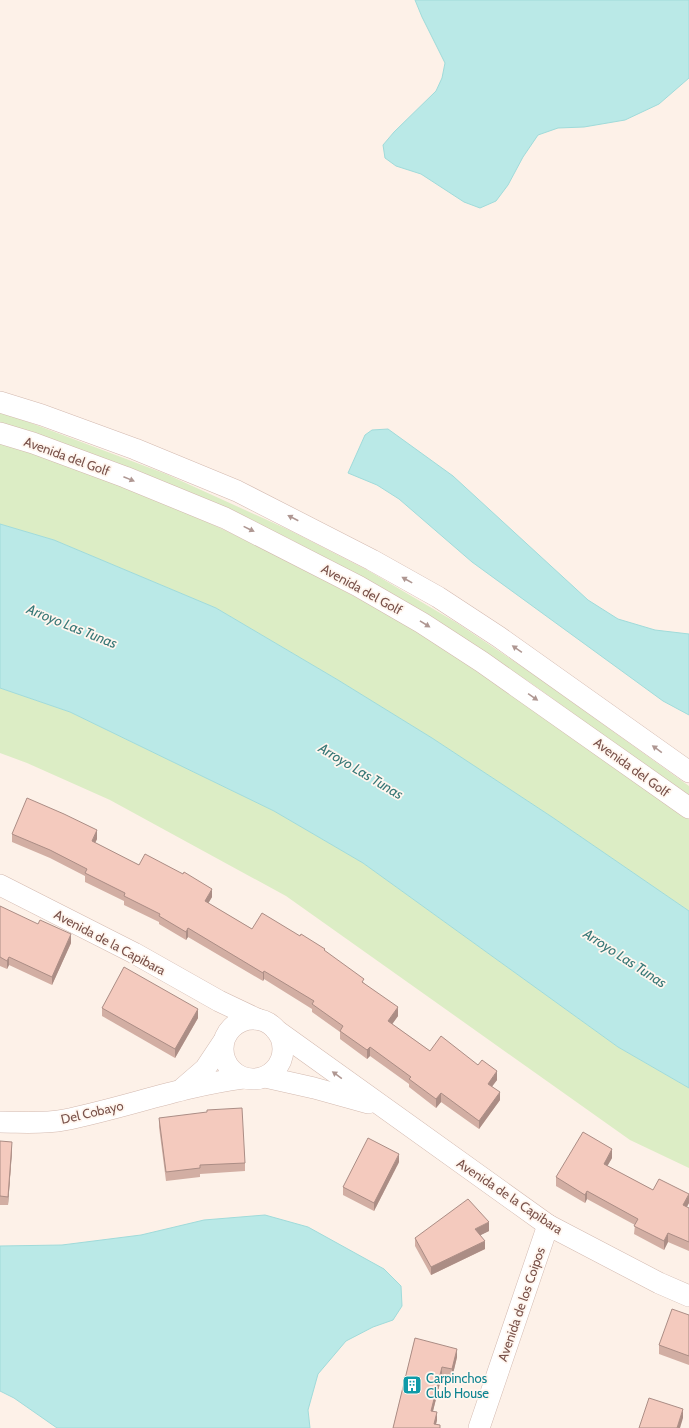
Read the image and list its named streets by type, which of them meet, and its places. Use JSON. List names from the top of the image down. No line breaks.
{"streets":{"street":["Avenida del Golf","Avenida de la Capibara","Del Cobayo","Avenida de los Coipos"]},"crossings":[["Avenida de la Capibara","Del Cobayo"],["Avenida de la Capibara","Avenida de los Coipos"]],"water":["Arroyo Las Tunas"],"places":{"building":["Carpinchos Club House"]}}
